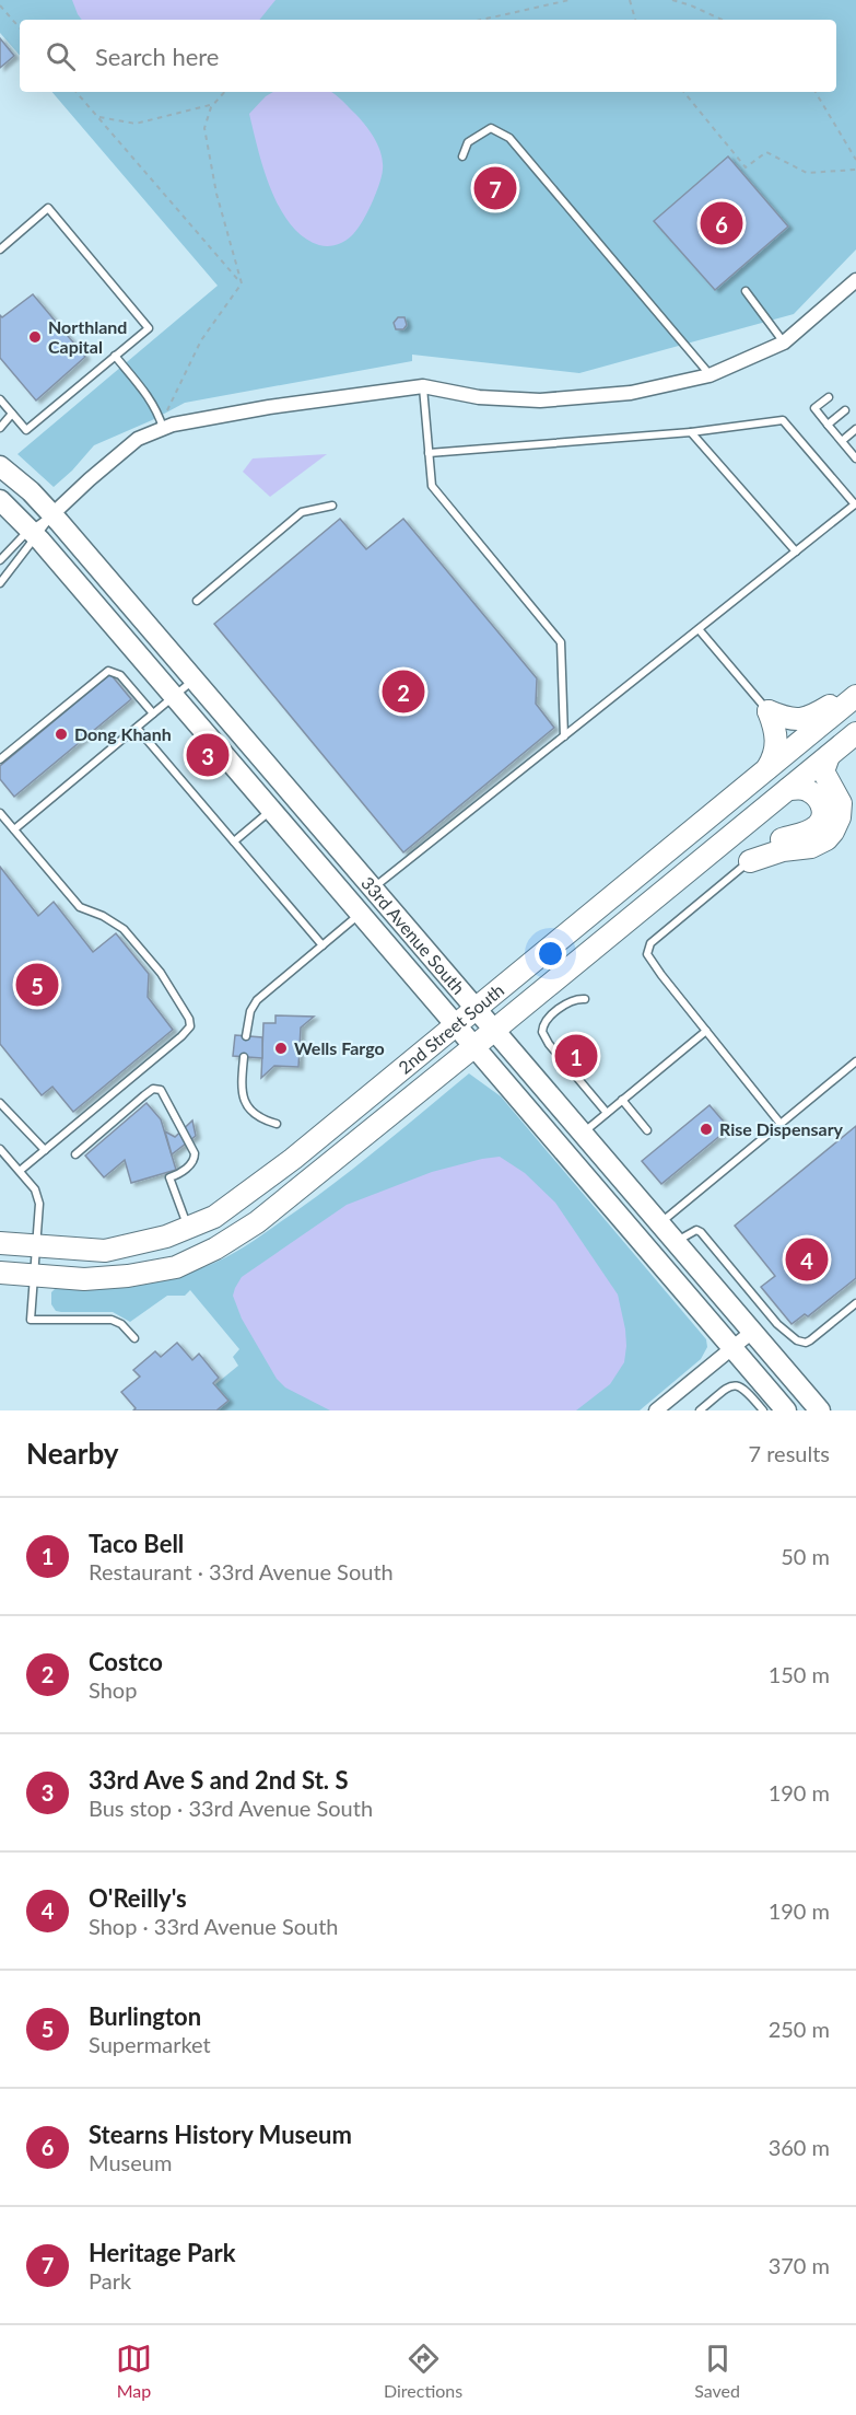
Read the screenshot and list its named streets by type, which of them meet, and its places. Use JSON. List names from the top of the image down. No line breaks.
{"streets":{"main road":["33rd Avenue South","2nd Street South"]},"crossings":[["33rd Avenue South","2nd Street South"]],"places":["Northland Capital","Dong Khanh","Wells Fargo","Rise Dispensary"],"page":{"search":"Search here","pins":["7","6","2","3","5","1","4"],"heading":["Nearby","7 results"],"list":[{"mark":"1","name":"Taco Bell","note":"Restaurant · 33rd Avenue South","value":"50 m"},{"mark":"2","name":"Costco","note":"Shop","value":"150 m"},{"mark":"3","name":"33rd Ave S and 2nd St. S","note":"Bus stop · 33rd Avenue South","value":"190 m"},{"mark":"4","name":"O'Reilly's","note":"Shop · 33rd Avenue South","value":"190 m"},{"mark":"5","name":"Burlington","note":"Supermarket","value":"250 m"},{"mark":"6","name":"Stearns History Museum","note":"Museum","value":"360 m"},{"mark":"7","name":"Heritage Park","note":"Park","value":"370 m"}],"nav":["Map","Directions","Saved"]}}
